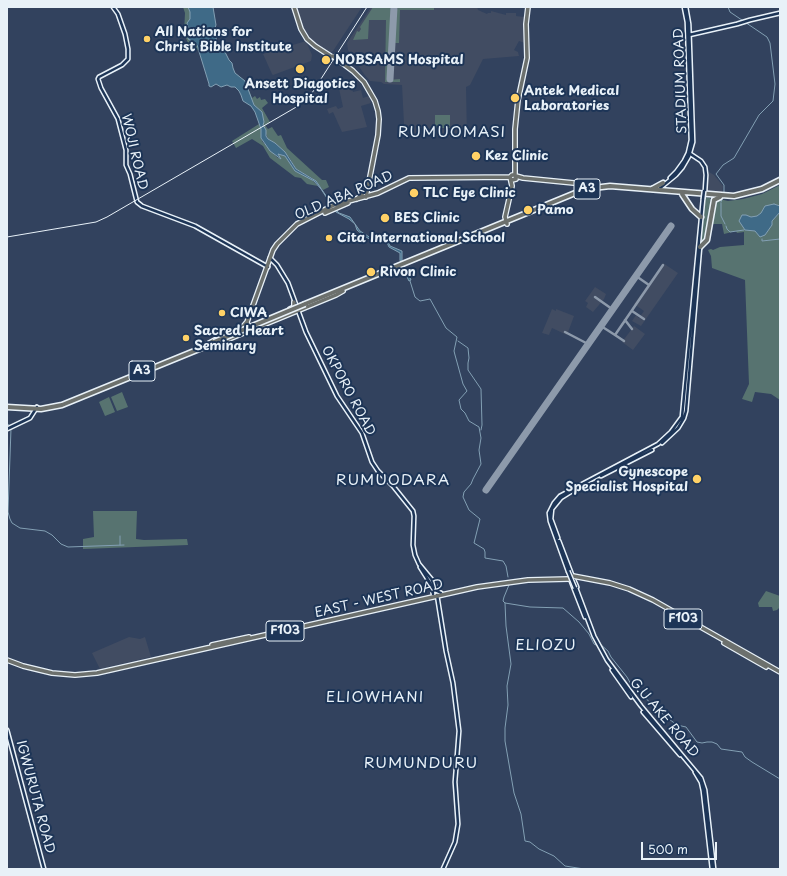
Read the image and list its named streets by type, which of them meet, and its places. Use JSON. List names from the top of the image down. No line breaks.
{"streets":{"highway":["A3"],"main road":["STADIUM ROAD","WOJI ROAD","OLD ABA ROAD","OKPORO ROAD","EAST - WEST ROAD","F103","G.U AKE ROAD","IGWURUTA ROAD"]},"crossings":[["WOJI ROAD","OLD ABA ROAD"],["A3","OLD ABA ROAD"],["OLD ABA ROAD","OKPORO ROAD"],["OKPORO ROAD","EAST - WEST ROAD"]],"districts":["RUMUOMASI","RUMUODARA","ELIOZU","ELIOWHANI","RUMUNDURU"],"places":["All Nations for Christ Bible Institute","NOBSAMS Hospital","Ansett Diagotics Hospital","Antek Medical Laboratories","Kez Clinic","TLC Eye Clinic","Pamo","BES Clinic","Cita International School","Rivon Clinic","CIWA","Sacred Heart Seminary","Gynescope Specialist Hospital"],"scale_bar":"500 m"}
